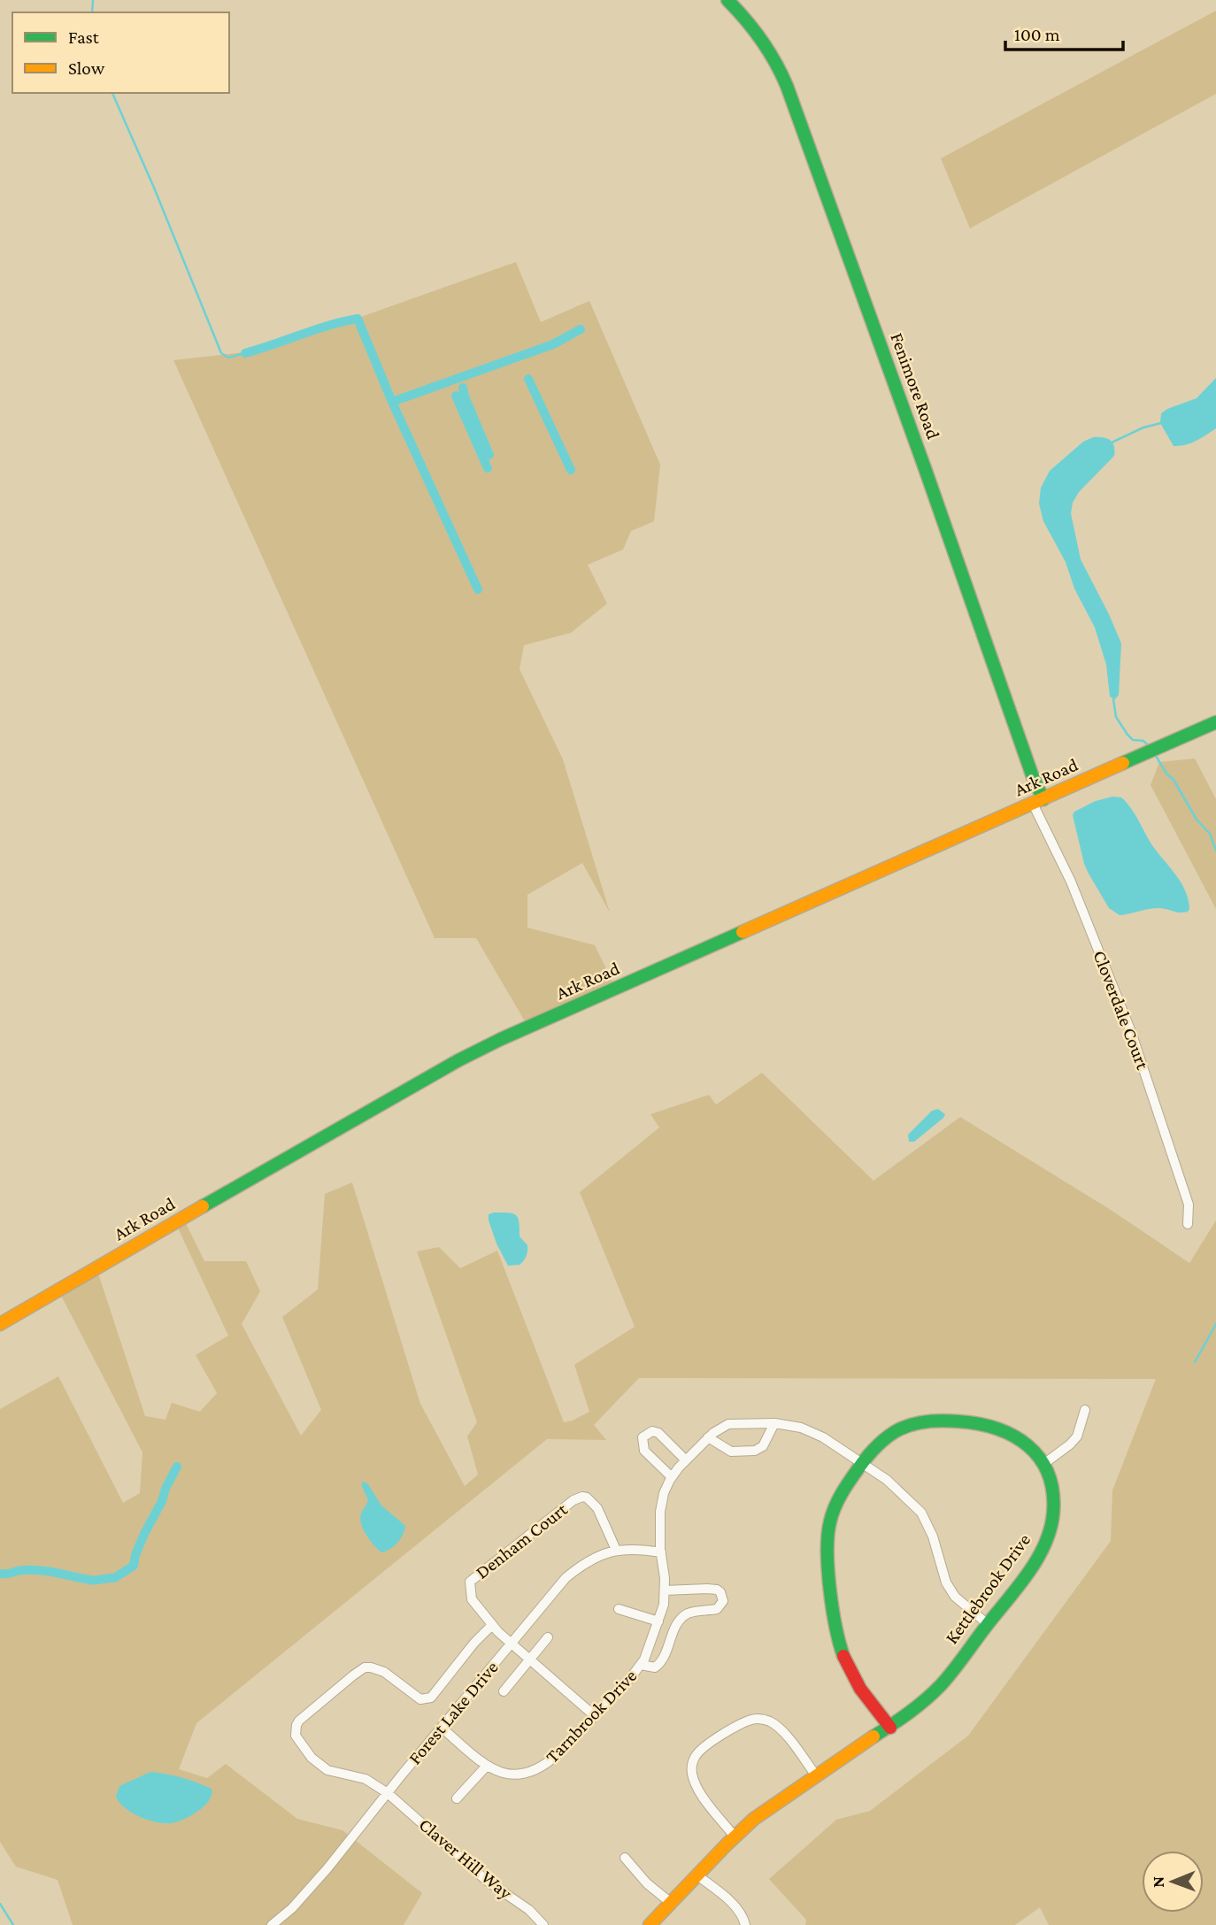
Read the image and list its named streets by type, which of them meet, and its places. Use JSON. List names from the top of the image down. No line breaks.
{"streets":{"street":["Fenimore Road","Ark Road","Cloverdale Court","Denham Court","Kettlebrook Drive","Forest Lake Drive","Tarnbrook Drive","Claver Hill Way"]},"crossings":[["Fenimore Road","Ark Road"],["Fenimore Road","Cloverdale Court"],["Ark Road","Cloverdale Court"],["Denham Court","Forest Lake Drive"],["Denham Court","Tarnbrook Drive"],["Denham Court","Claver Hill Way"],["Kettlebrook Drive","Tarnbrook Drive"],["Forest Lake Drive","Tarnbrook Drive"],["Forest Lake Drive","Claver Hill Way"]],"legend":["Fast","Slow"],"scale_bar":"100 m","north":"left"}
